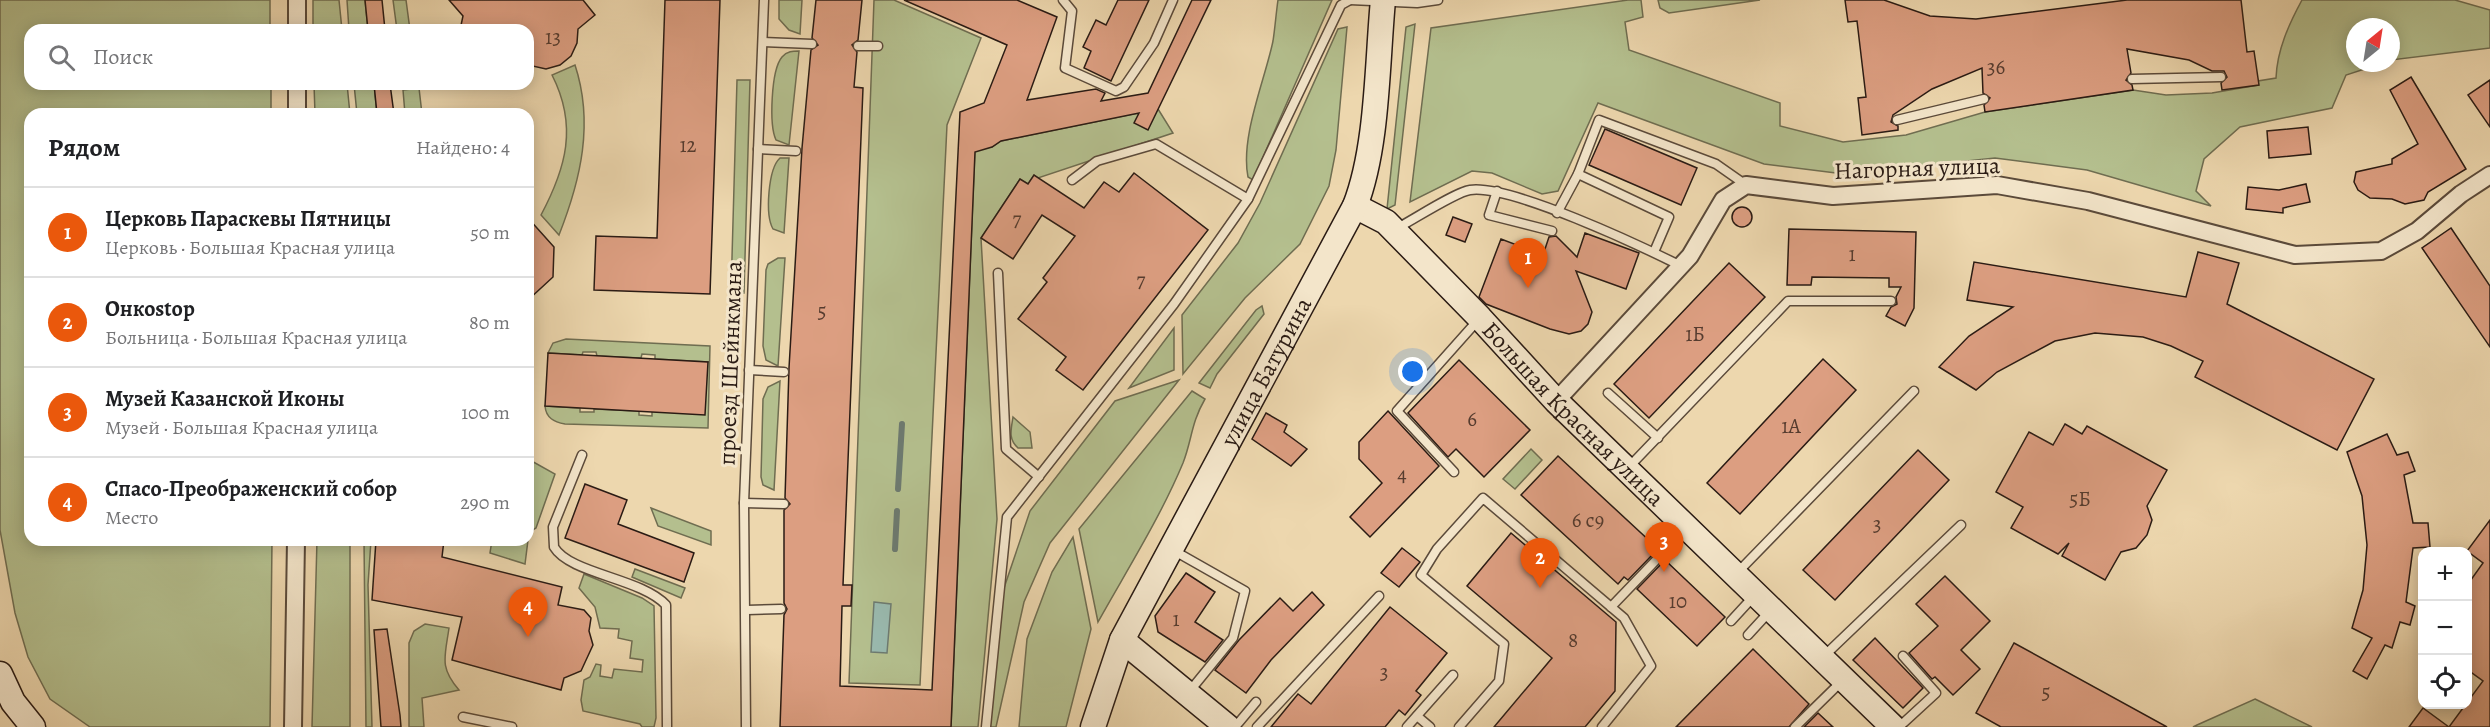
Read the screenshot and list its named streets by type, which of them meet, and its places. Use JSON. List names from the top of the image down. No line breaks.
{"streets":{"main road":["улица Батурина","Большая Красная улица"],"street":["Нагорная улица"],"lane":["проезд Шейнкмана"]},"crossings":[["улица Батурина","Большая Красная улица"]],"house_numbers":["13","36","12","7","1","7","5","1Б","6","1А","4","5Б","6 с9","3","10","1","8","3","5"],"north":"top right","page":{"search":"Поиск","heading":["Рядом","Найдено: 4"],"list":[{"mark":"1","name":"Церковь Параскевы Пятницы","note":"Церковь · Большая Красная улица","value":"50 m"},{"mark":"2","name":"Онкоstop","note":"Больница · Большая Красная улица","value":"80 m"},{"mark":"3","name":"Музей Казанской Иконы","note":"Музей · Большая Красная улица","value":"100 m"},{"mark":"4","name":"Спасо-Преображенский собор","note":"Место","value":"290 m"}],"pins":["1","3","2","4"],"map_buttons":["+","−"]}}
